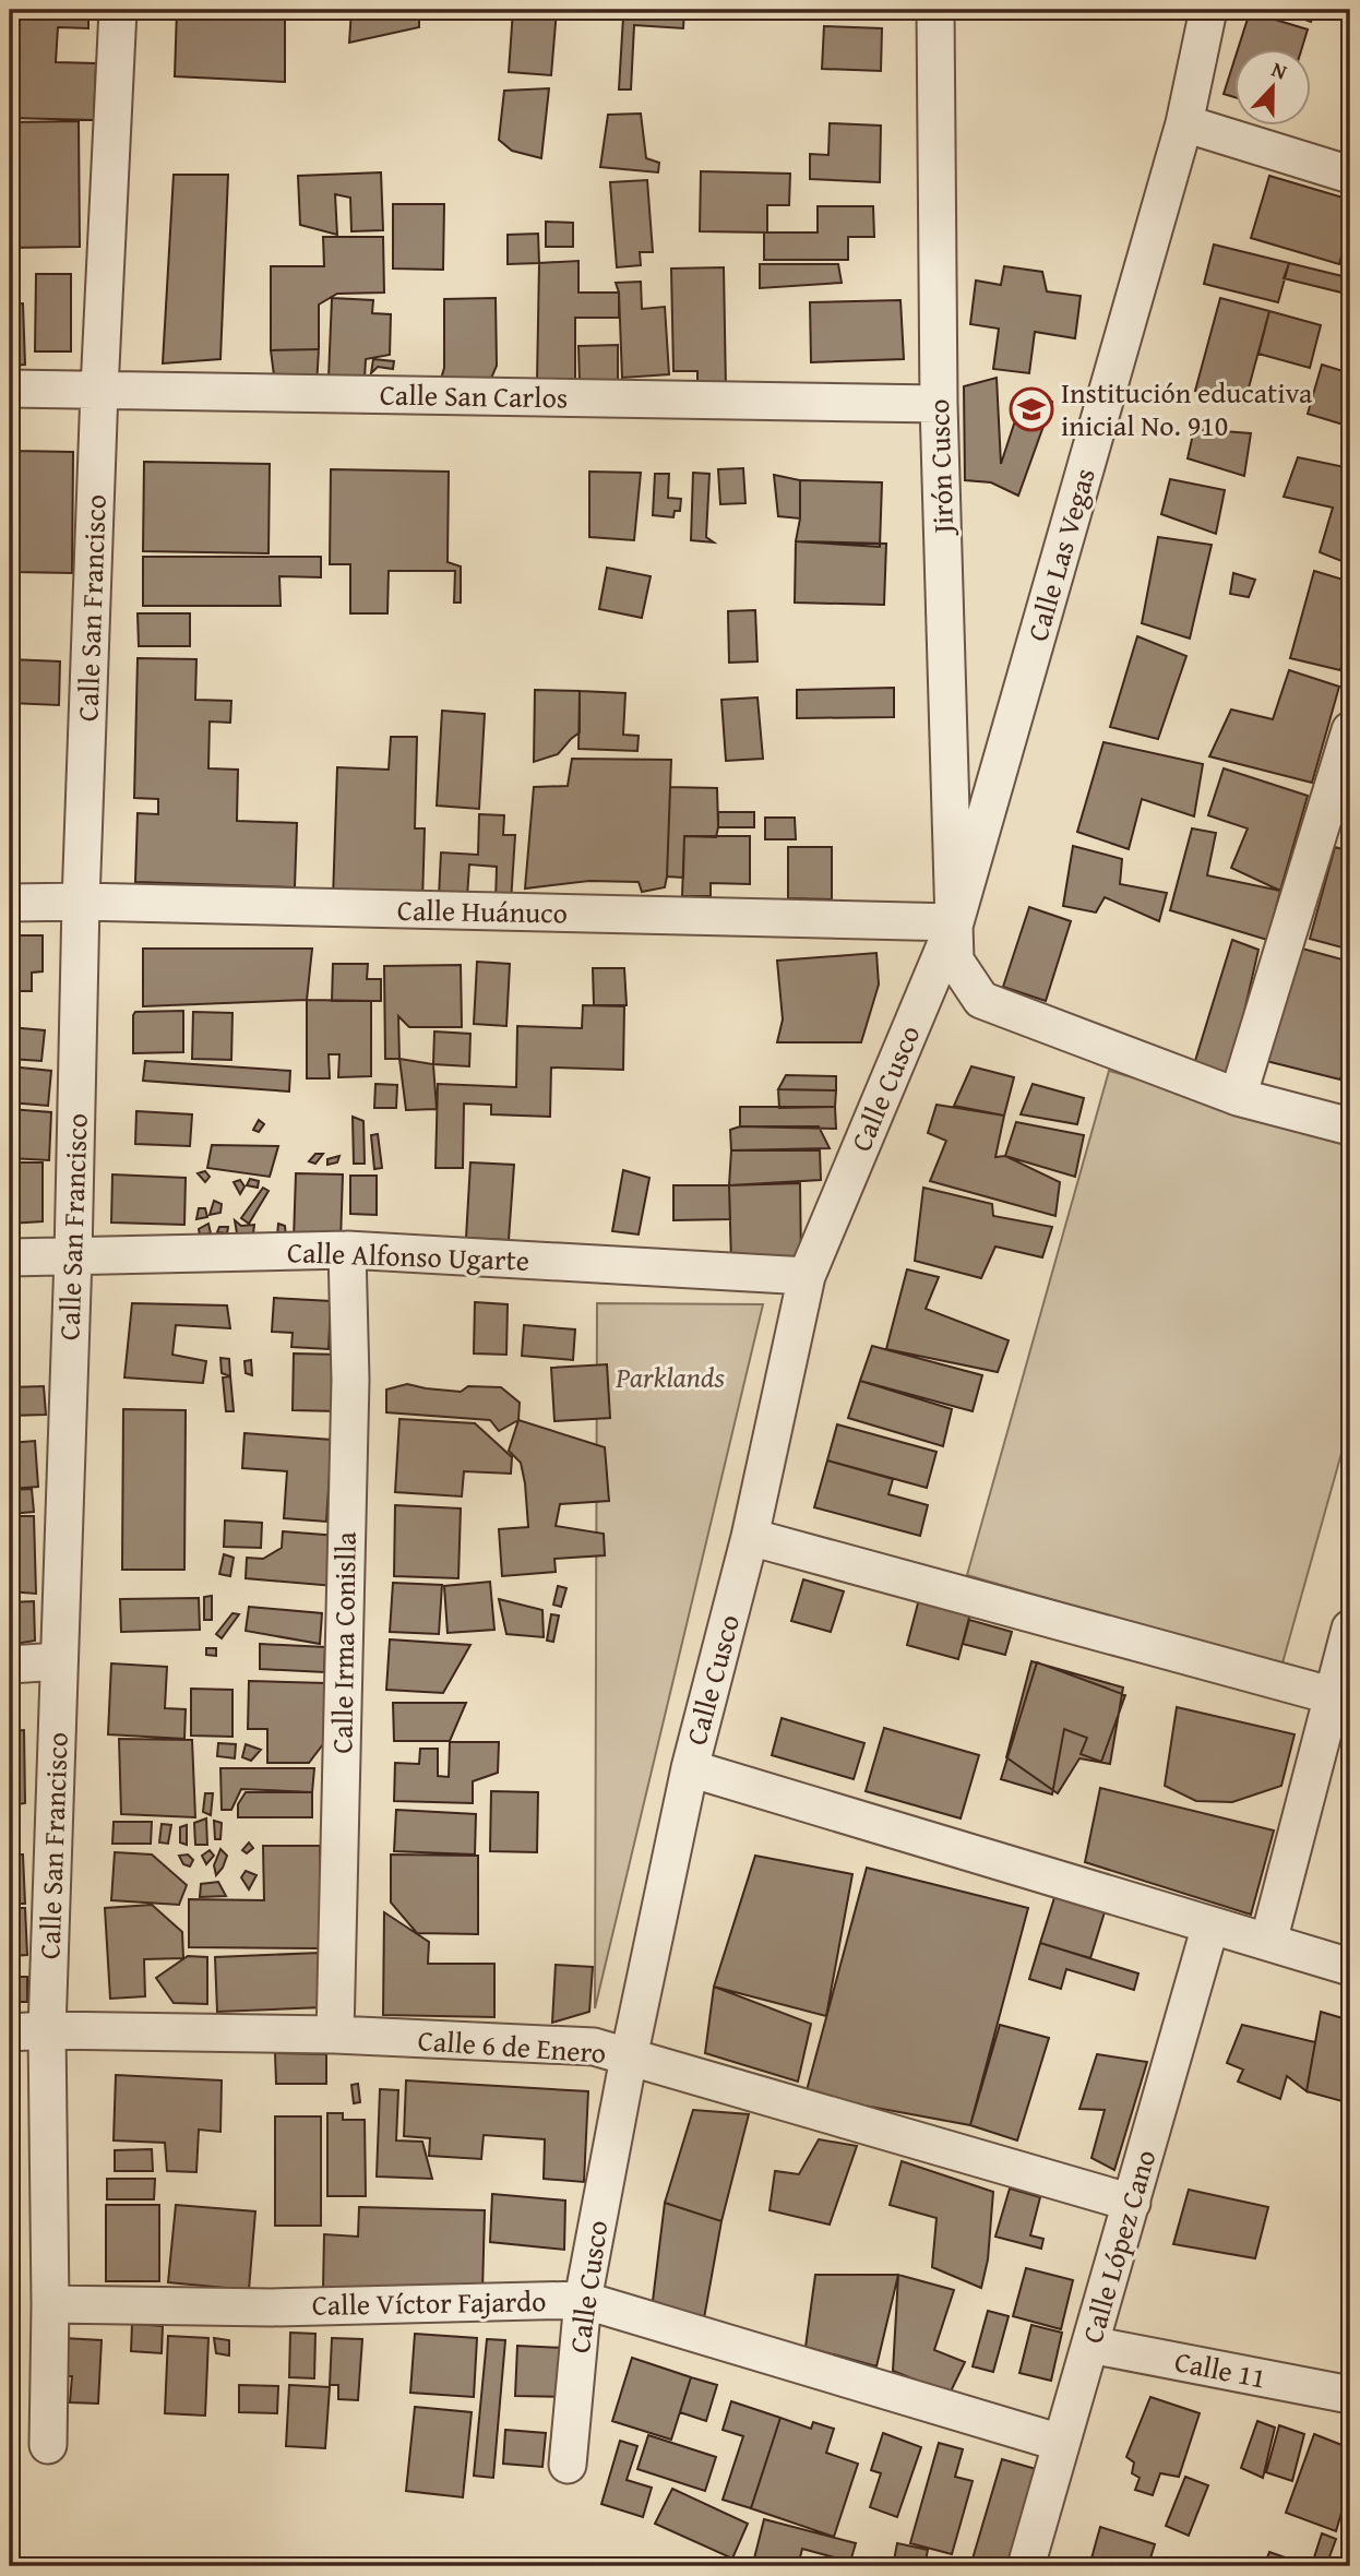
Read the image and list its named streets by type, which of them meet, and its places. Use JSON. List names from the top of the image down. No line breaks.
{"streets":{"street":["Calle San Carlos","Jirón Cusco","Calle Las Vegas","Calle San Francisco","Calle Huánuco","Calle Cusco","Calle Alfonso Ugarte","Calle Irma Conislla","Calle 6 de Enero","Calle López Cano","Calle Víctor Fajardo","Calle 11"]},"crossings":[["Calle San Carlos","Jirón Cusco"],["Calle San Carlos","Calle San Francisco"],["Jirón Cusco","Calle Las Vegas"],["Jirón Cusco","Calle Huánuco"],["Jirón Cusco","Calle Cusco"],["Calle Las Vegas","Calle Huánuco"],["Calle Las Vegas","Calle Cusco"],["Calle San Francisco","Calle Huánuco"],["Calle San Francisco","Calle Alfonso Ugarte"],["Calle San Francisco","Calle 6 de Enero"],["Calle San Francisco","Calle Víctor Fajardo"],["Calle Huánuco","Calle Cusco"],["Calle Cusco","Calle Alfonso Ugarte"],["Calle Cusco","Calle 6 de Enero"],["Calle Cusco","Calle Víctor Fajardo"],["Calle Alfonso Ugarte","Calle Irma Conislla"],["Calle Irma Conislla","Calle 6 de Enero"],["Calle 6 de Enero","Calle López Cano"],["Calle López Cano","Calle Víctor Fajardo"],["Calle López Cano","Calle 11"]],"parks":["Parklands"],"places":{"school or university":["Institución educativa inicial No. 910"]},"north":"top"}
